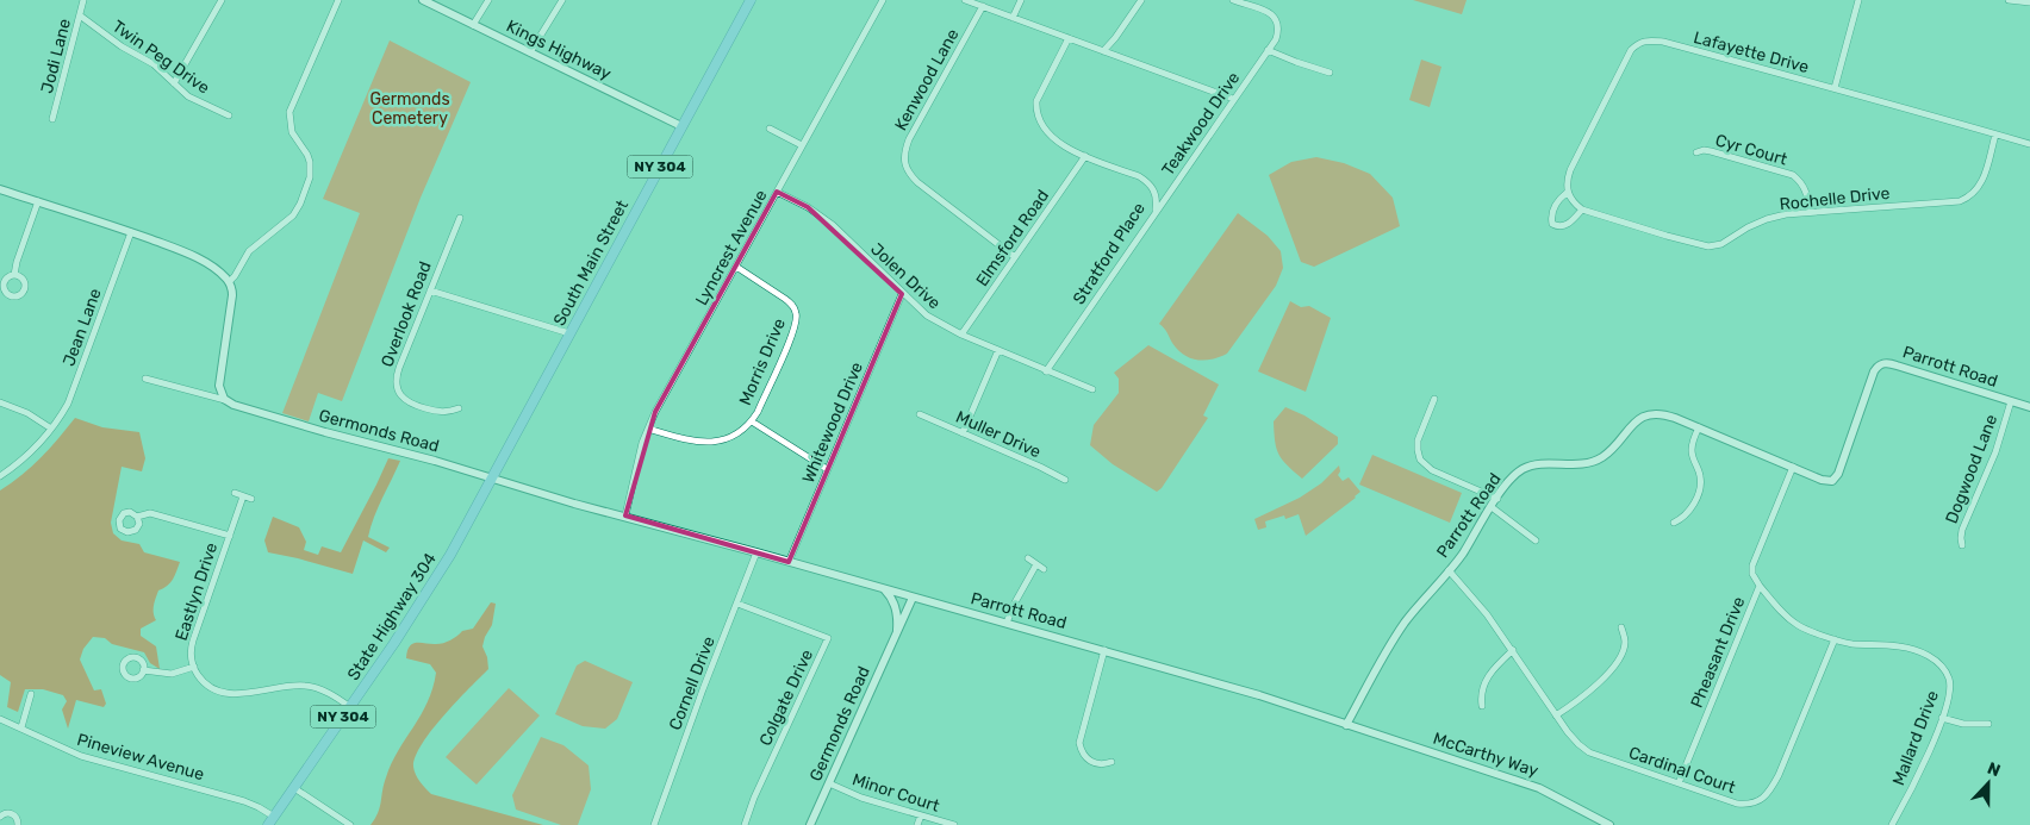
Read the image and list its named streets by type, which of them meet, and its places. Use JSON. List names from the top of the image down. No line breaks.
{"streets":{"main road":["NY 304","South Main Street","State Highway 304"],"street":["Kings Highway","Lafayette Drive","Jodi Lane","Twin Peg Drive","Kenwood Lane","Teakwood Drive","Cyr Court","Rochelle Drive","Elmsford Road","Lyncrest Avenue","Stratford Place","Jolen Drive","Overlook Road","Jean Lane","Morris Drive","Parrott Road","Whitewood Drive","Germonds Road","Muller Drive","Dogwood Lane","Eastlyn Drive","Pheasant Drive","Cornell Drive","Colgate Drive","Mallard Drive","McCarthy Way","Pineview Avenue","Cardinal Court","Minor Court"]},"crossings":[["Kings Highway","South Main Street"],["Lafayette Drive","Rochelle Drive"],["Jodi Lane","Twin Peg Drive"],["Kenwood Lane","Elmsford Road"],["Teakwood Drive","Stratford Place"],["Cyr Court","Rochelle Drive"],["Elmsford Road","Stratford Place"],["Elmsford Road","Jolen Drive"],["Lyncrest Avenue","Jolen Drive"],["Lyncrest Avenue","Morris Drive"],["Lyncrest Avenue","Germonds Road"],["Stratford Place","Jolen Drive"],["South Main Street","Germonds Road"],["South Main Street","State Highway 304"],["Jolen Drive","Whitewood Drive"],["Parrott Road","Germonds Road"],["Parrott Road","Dogwood Lane"],["Parrott Road","Pheasant Drive"],["Parrott Road","McCarthy Way"],["Parrott Road","Cardinal Court"],["Whitewood Drive","Germonds Road"],["Germonds Road","State Highway 304"],["Germonds Road","Cornell Drive"],["Germonds Road","Minor Court"],["Eastlyn Drive","State Highway 304"],["State Highway 304","Pineview Avenue"],["Pheasant Drive","Cardinal Court"],["Cornell Drive","Colgate Drive"],["Mallard Drive","Cardinal Court"]],"parks":["Germonds Cemetery"],"north":"top"}
